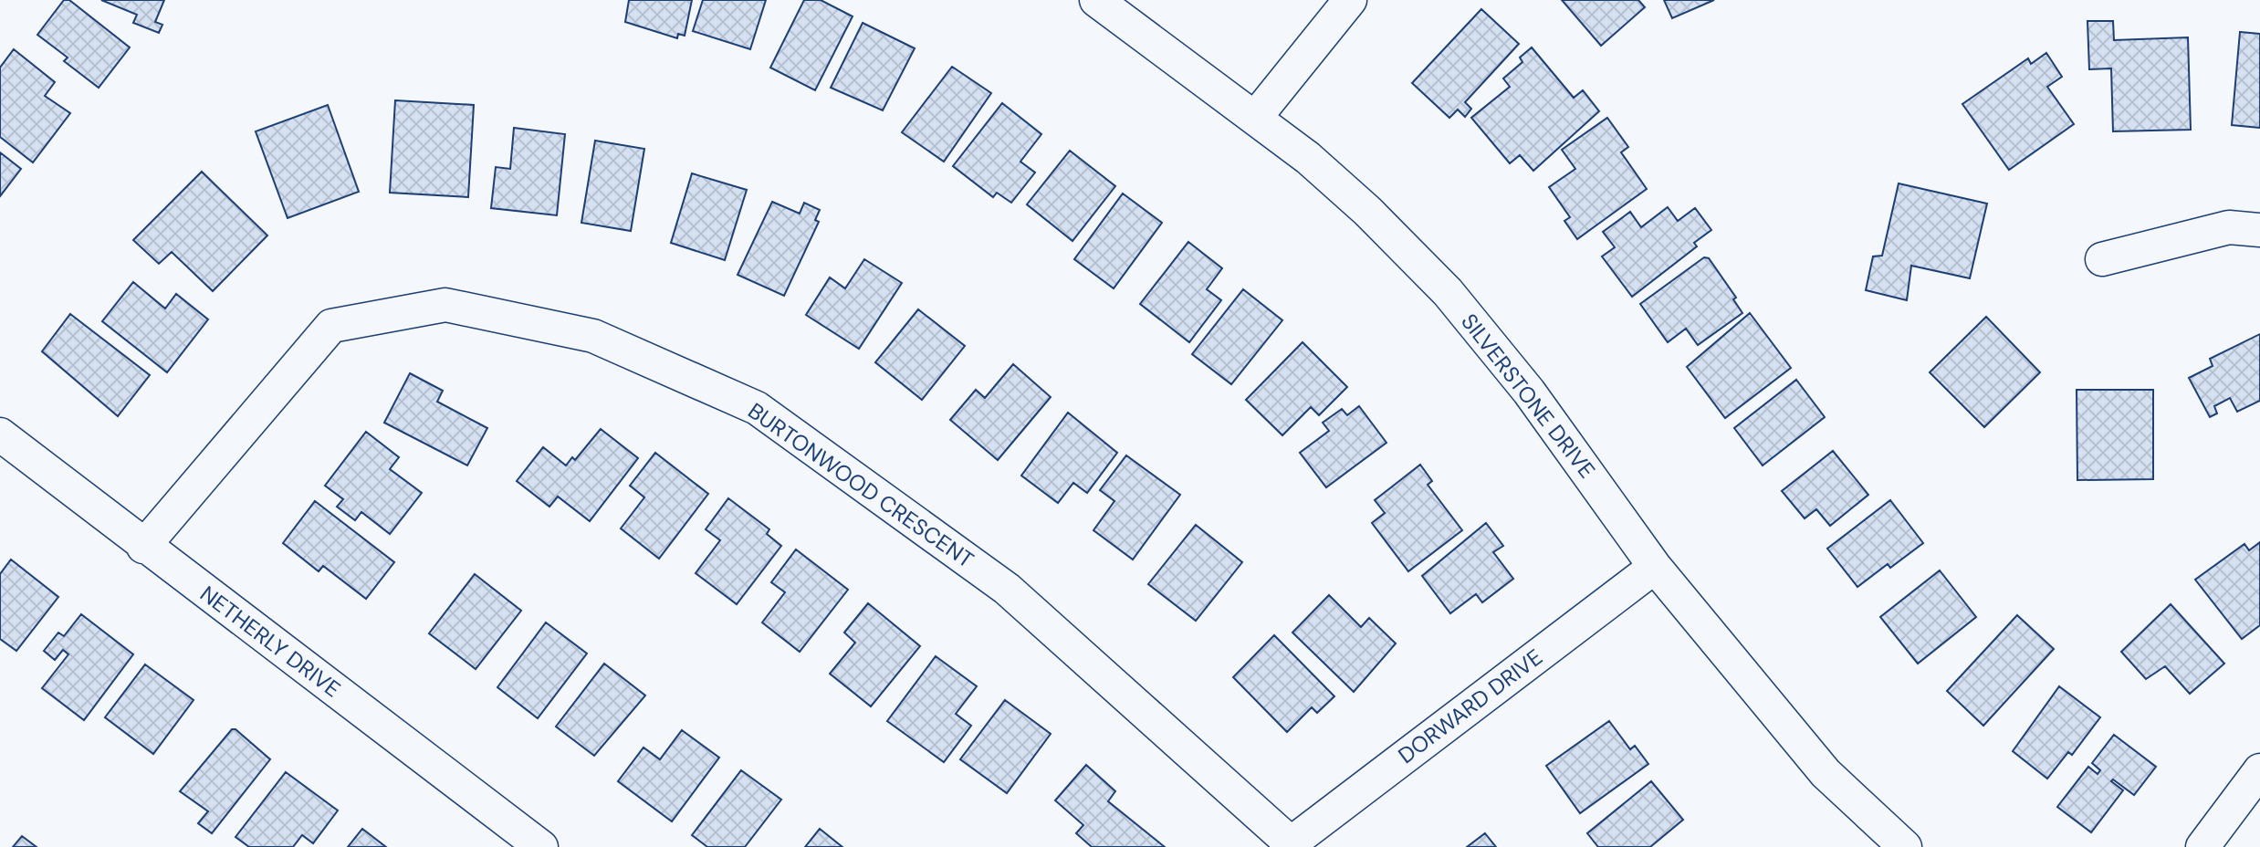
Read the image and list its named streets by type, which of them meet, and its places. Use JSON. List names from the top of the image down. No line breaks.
{"streets":{"street":["SILVERSTONE DRIVE","BURTONWOOD CRESCENT","NETHERLY DRIVE","DORWARD DRIVE"]},"crossings":[["SILVERSTONE DRIVE","DORWARD DRIVE"],["BURTONWOOD CRESCENT","NETHERLY DRIVE"],["BURTONWOOD CRESCENT","DORWARD DRIVE"]]}
